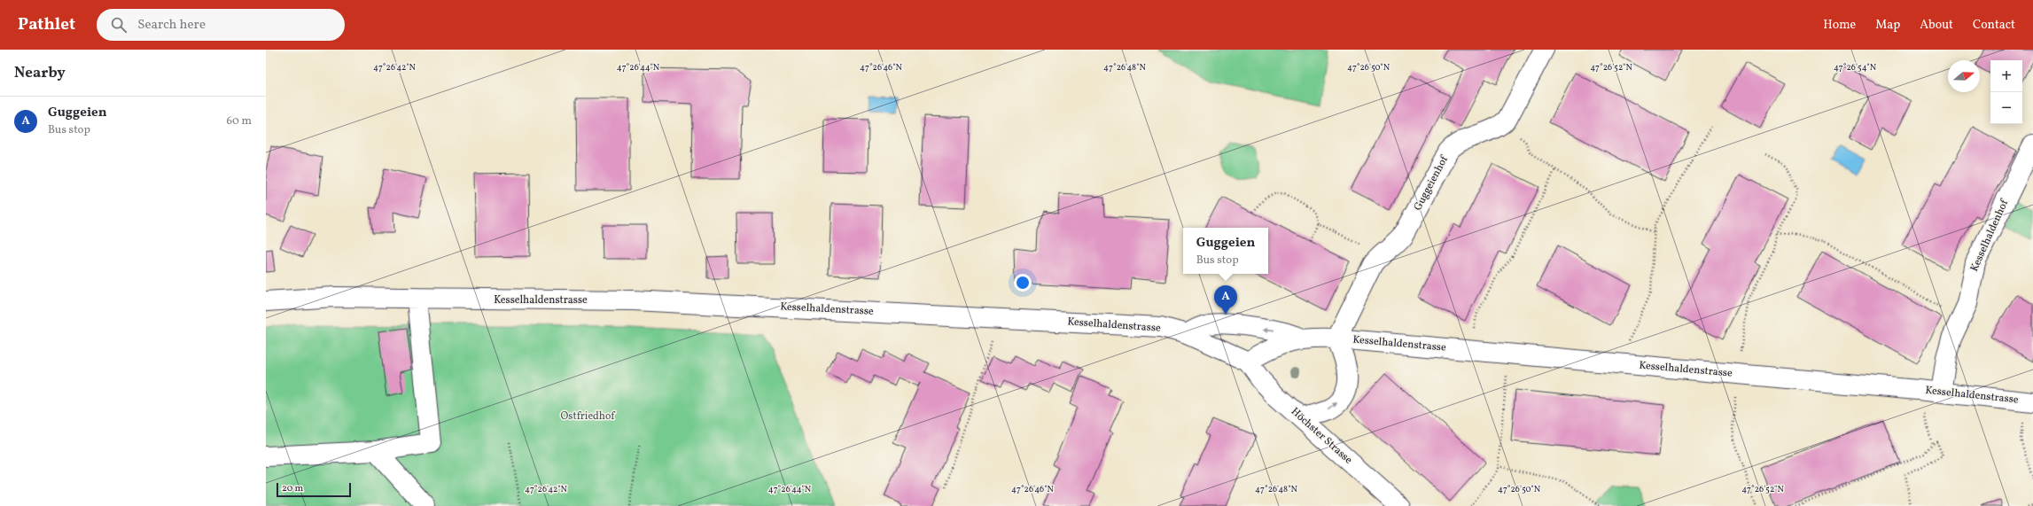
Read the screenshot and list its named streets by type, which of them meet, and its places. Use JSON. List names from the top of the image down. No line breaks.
{"streets":{"street":["Guggeienhof","Kesselhaldenhof","Kesselhaldenstrasse","Höchster Strasse"]},"crossings":[["Guggeienhof","Kesselhaldenstrasse"],["Guggeienhof","Höchster Strasse"],["Kesselhaldenhof","Kesselhaldenstrasse"],["Kesselhaldenstrasse","Höchster Strasse"]],"parks":["Ostfriedhof"],"scale_bar":"20 m","north":"right","page":{"header":"Pathlet","search":"Search here","nav":["Home","Map","About","Contact"],"heading":"Nearby","map_buttons":["+","−"],"list":[{"mark":"A","name":"Guggeien","note":"Bus stop","value":"60 m"}],"popup":["Guggeien","Bus stop"],"pins":"A","scale":"20 m"},"coordinates":["47°26'42\"N","47°26'44\"N","47°26'46\"N","47°26'48\"N","47°26'50\"N","47°26'52\"N","47°26'54\"N"]}
